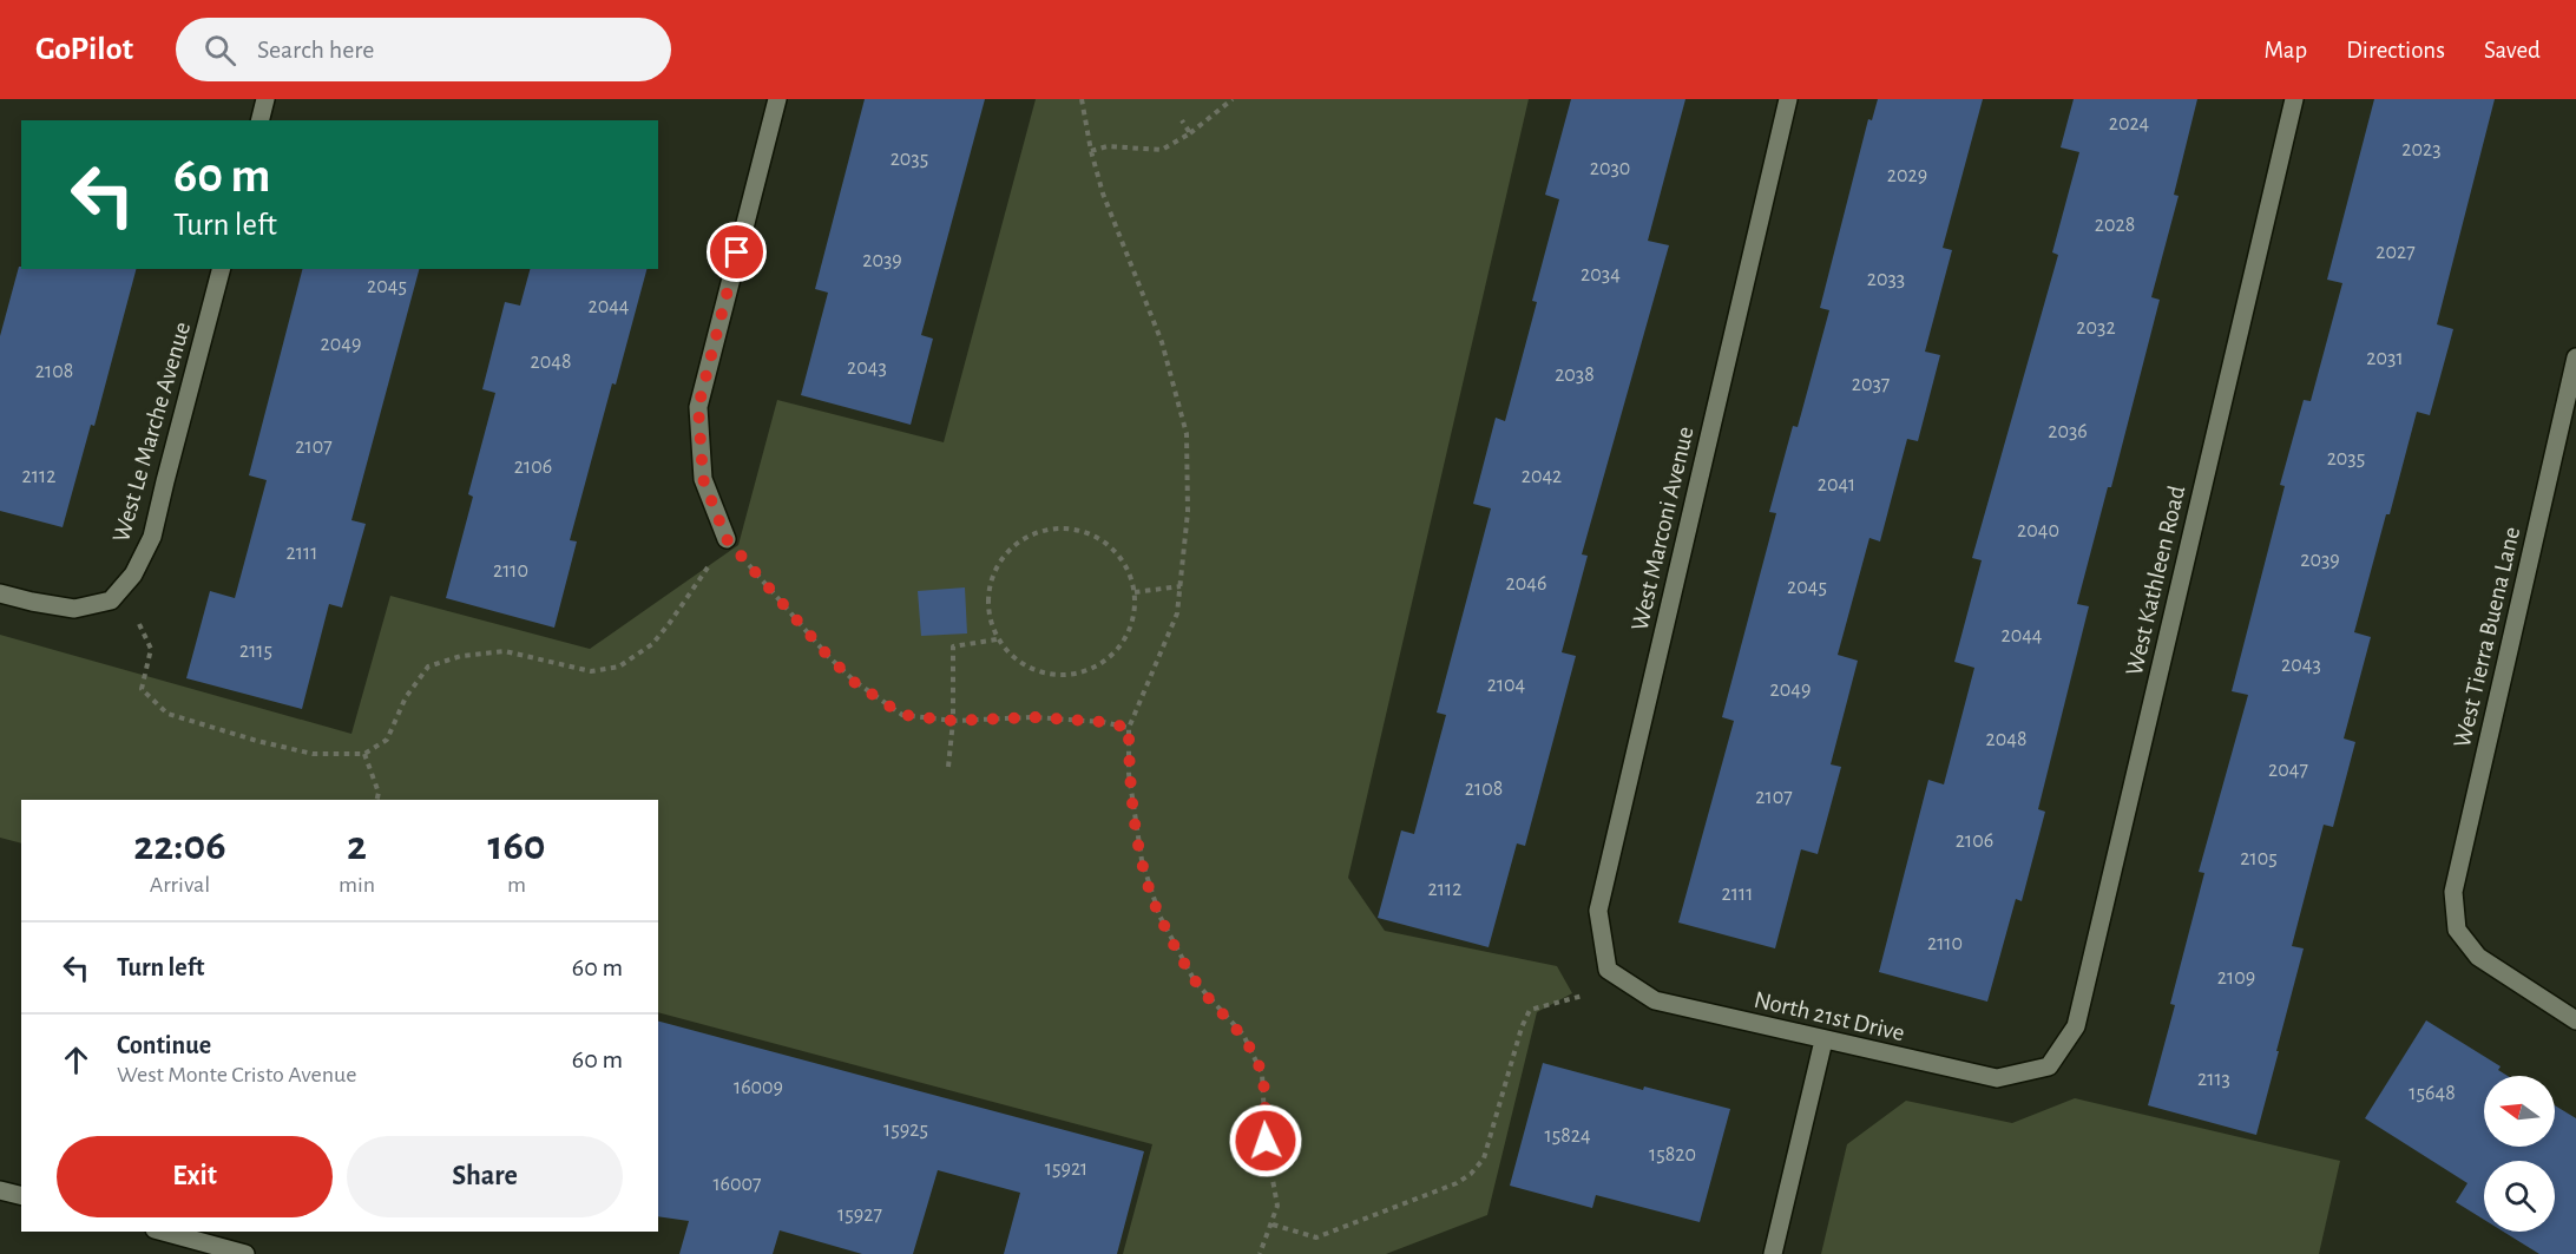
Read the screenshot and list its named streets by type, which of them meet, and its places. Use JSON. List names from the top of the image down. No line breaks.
{"streets":{"street":["West Le Marche Avenue","West Marconi Avenue","West Kathleen Road","West Tierra Buena Lane","North 21st Drive"]},"crossings":[["West Marconi Avenue","North 21st Drive"],["West Kathleen Road","North 21st Drive"]],"house_numbers":["2024","2023","2035","2030","2029","2028","2027","2039","2034","2033","2045","2044","2032","2049","2031","2048","2043","2108","2038","2037","2036","2107","2035","2106","2112","2042","2041","2040","2111","2039","2110","2046","2045","2044","2115","2043","2104","2049","2048","2047","2108","2107","2106","2105","2112","2111","2110","2109","2113","16009","15648","15925","15824","15820","15921","16007","15927"],"north":"left","page":{"header":"GoPilot","search":"Search here","nav":["Map","Directions","Saved"],"turn":["60 m","Turn left"],"eta":["22:06","Arrival","2","min","160","m"],"list":[{"name":"Turn left","value":"60 m"},{"name":"Continue","note":"West Monte Cristo Avenue","value":"60 m"}],"buttons":["Exit","Share"]}}
